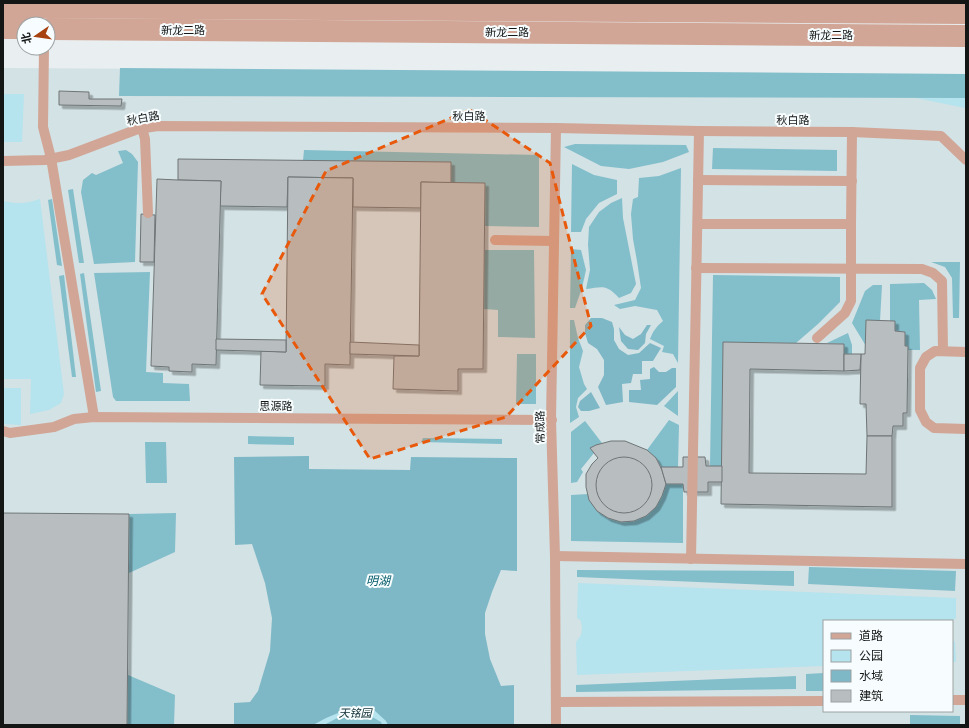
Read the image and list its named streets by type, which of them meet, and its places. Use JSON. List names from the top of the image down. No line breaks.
{"streets":{"street":["新龙二路"],"lane":["秋白路","思源路","常成路"]},"crossings":[["秋白路","常成路"],["思源路","常成路"]],"water":["明湖"],"parks":["天铭园"],"legend":["道路","公园","水域","建筑"],"north":"left"}
